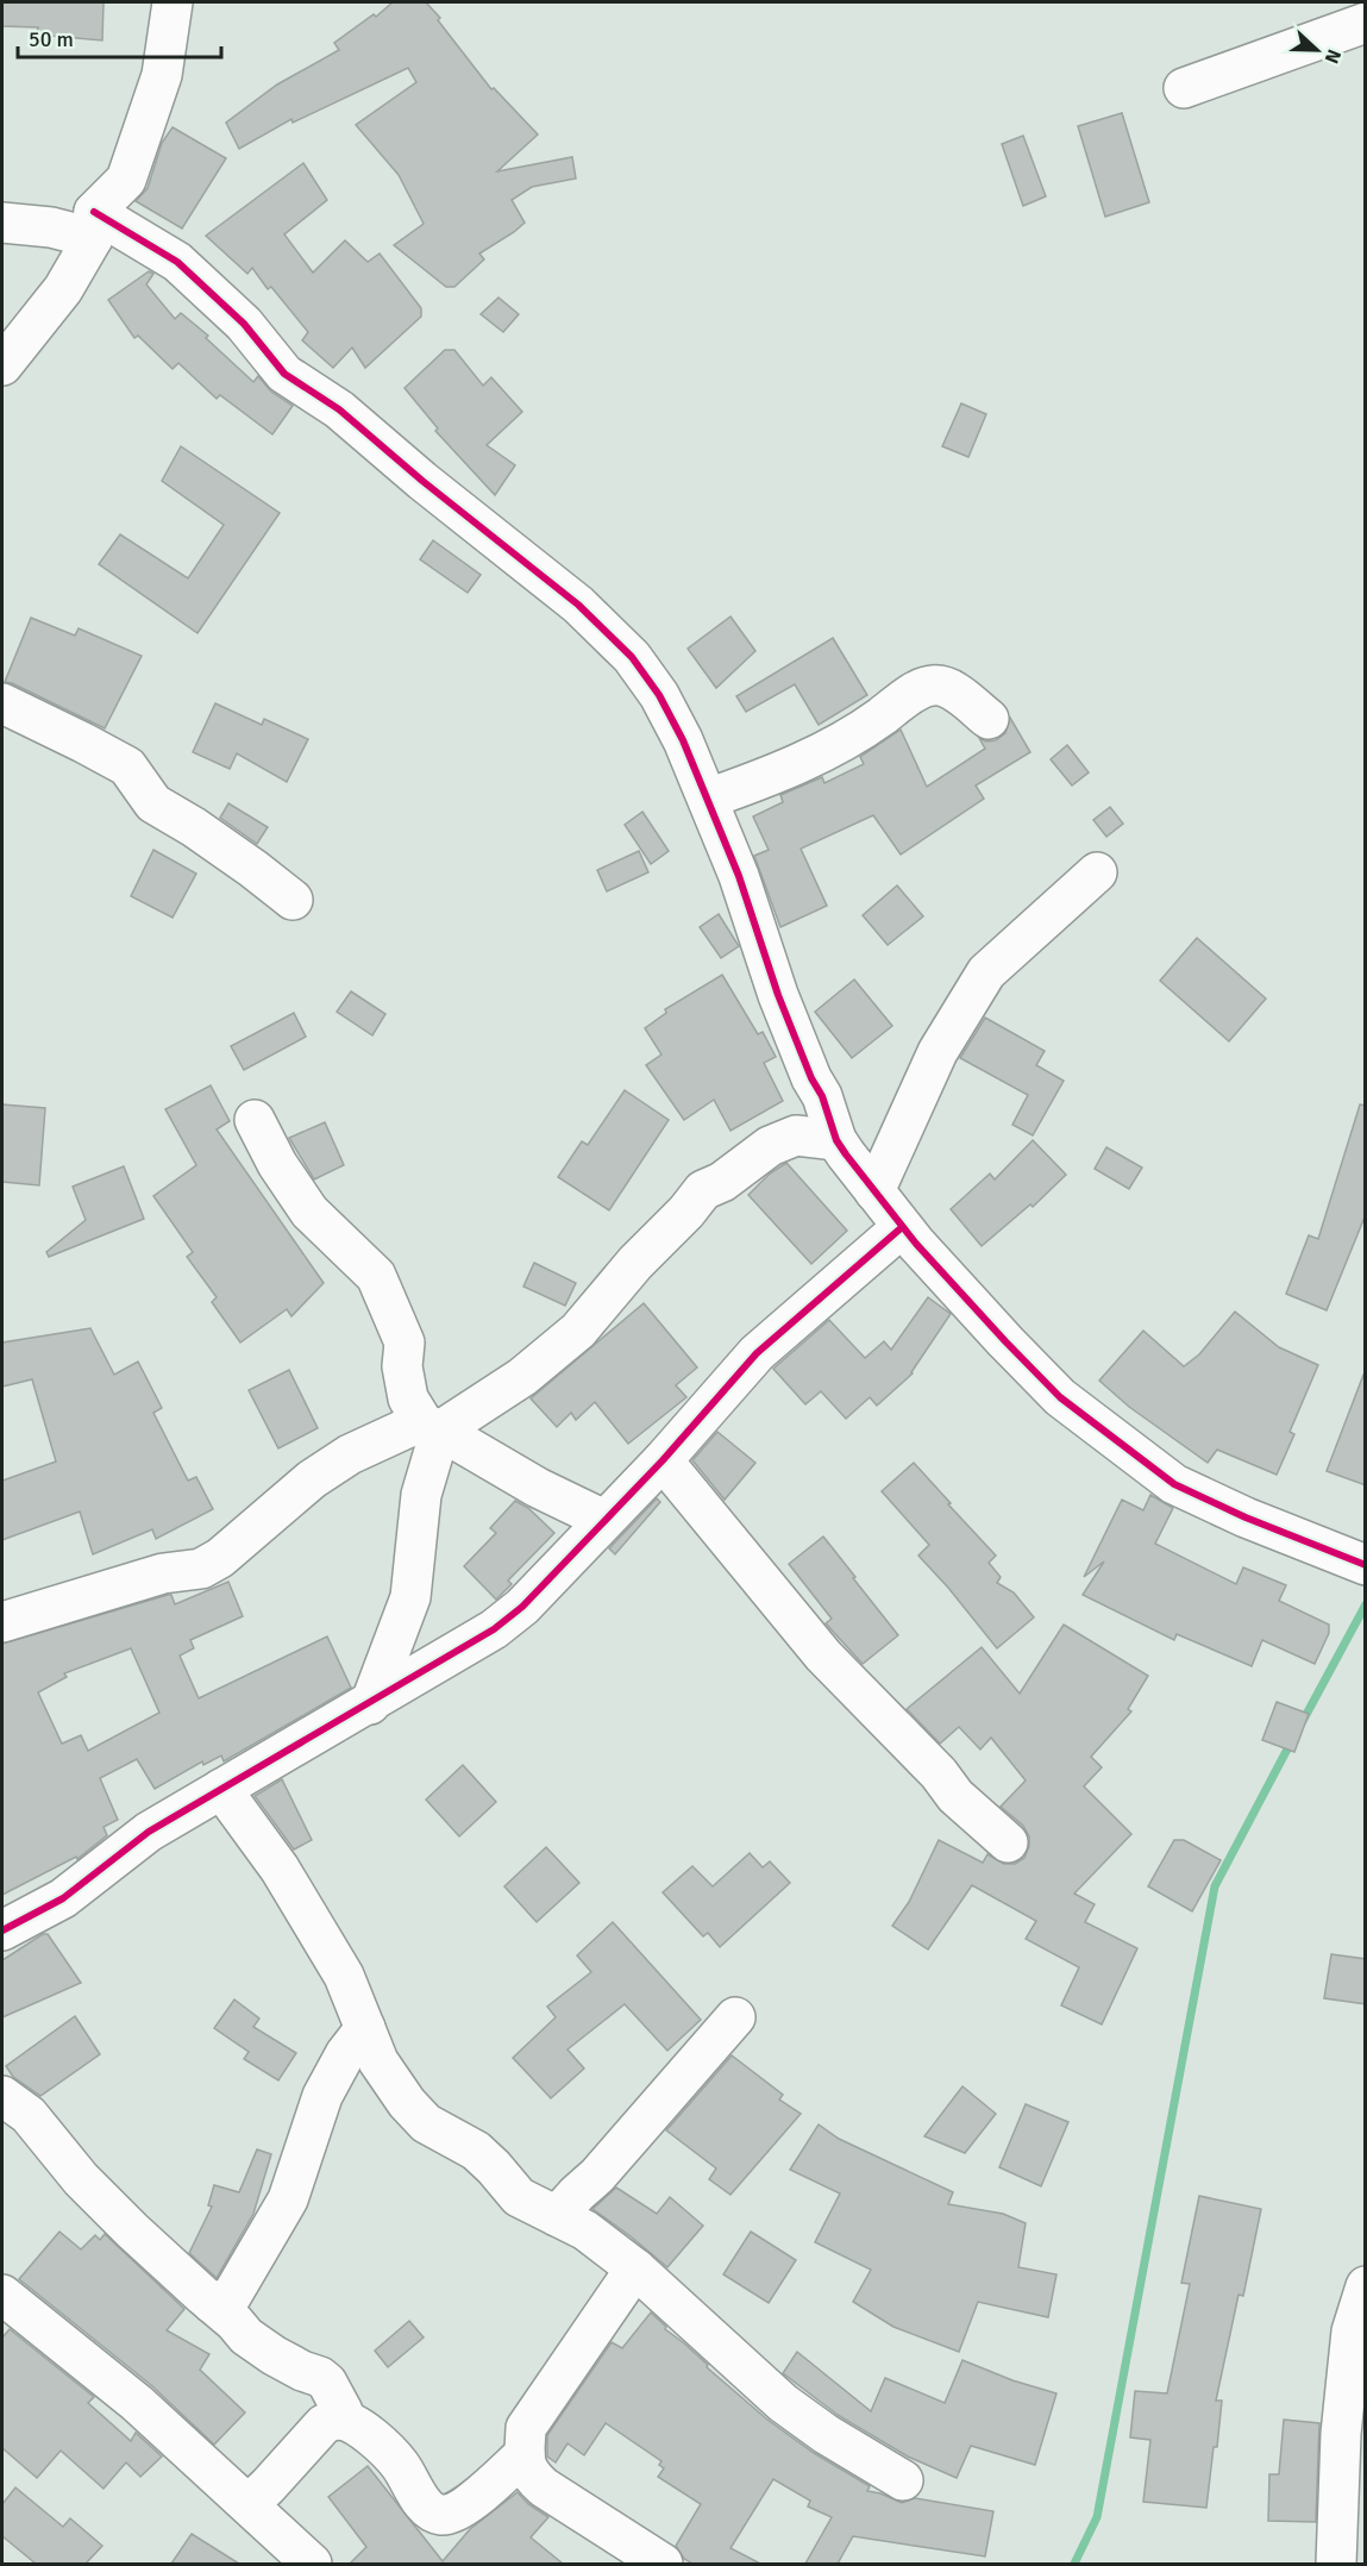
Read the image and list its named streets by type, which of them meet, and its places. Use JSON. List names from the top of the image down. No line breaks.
{"scale_bar":"50 m","north":"right"}
